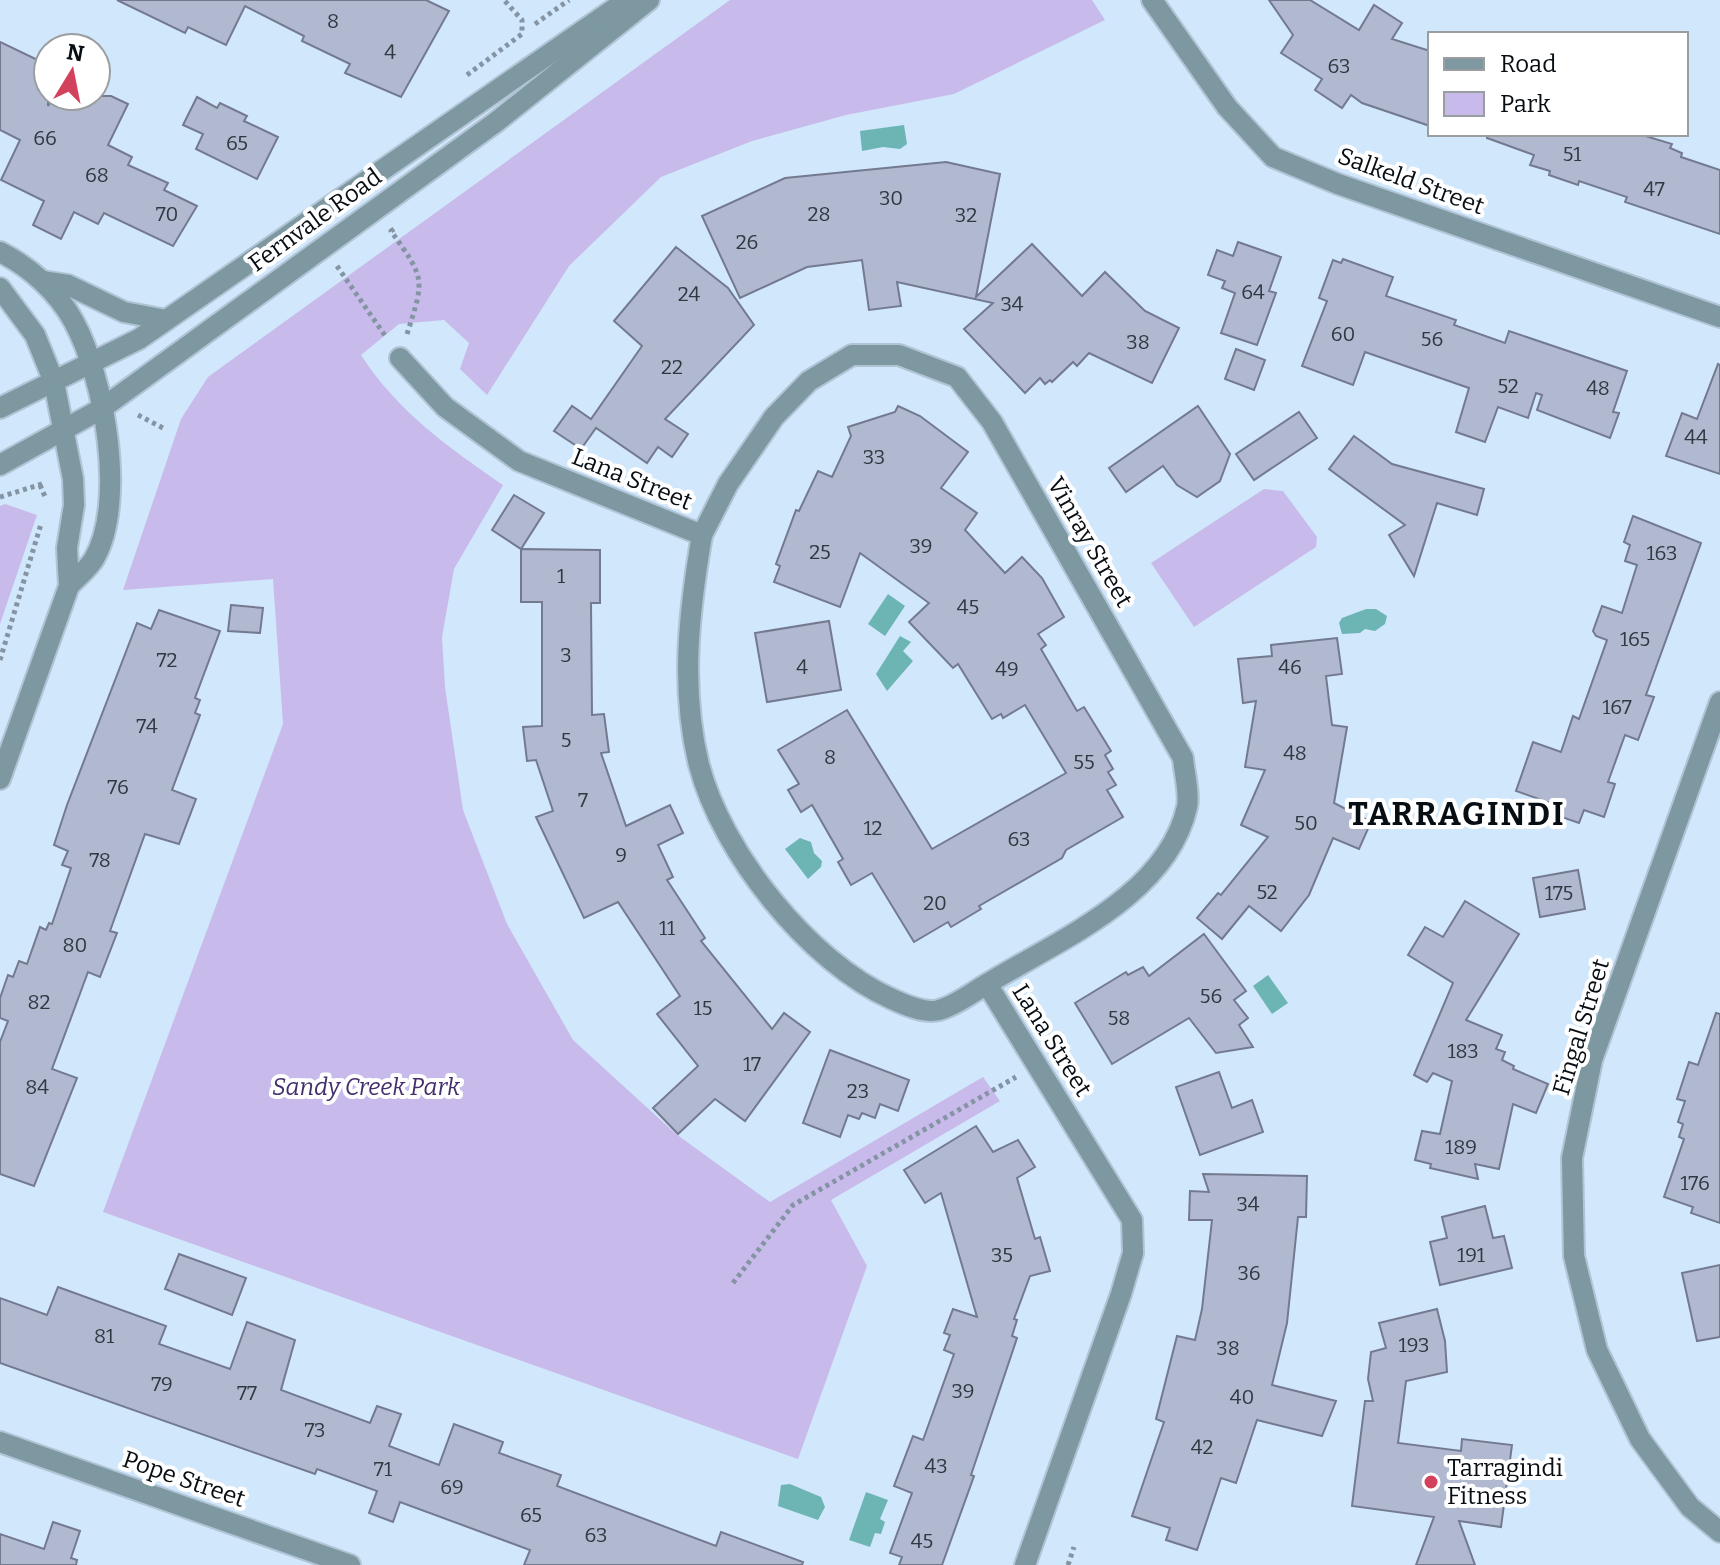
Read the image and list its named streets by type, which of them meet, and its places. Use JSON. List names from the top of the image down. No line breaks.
{"streets":{"street":["Salkeld Street","Fernvale Road","Lana Street","Vinray Street","Fingal Street","Pope Street"]},"crossings":[["Lana Street","Vinray Street"]],"districts":["TARRAGINDI"],"parks":["Sandy Creek Park"],"places":["Tarragindi Fitness"],"house_numbers":["8","4","63","66","65","51","68","47","30","70","28","32","26","64","24","34","60","56","38","22","52","48","44","33","39","25","163","1","45","165","3","72","4","46","49","167","74","5","48","8","55","76","7","50","12","63","9","78","52","175","20","11","80","56","82","15","58","183","17","84","23","189","176","34","35","191","36","81","193","38","79","39","77","40","73","42","43","71","69","65","63","45"],"legend":["Road","Park"],"north":"top"}
